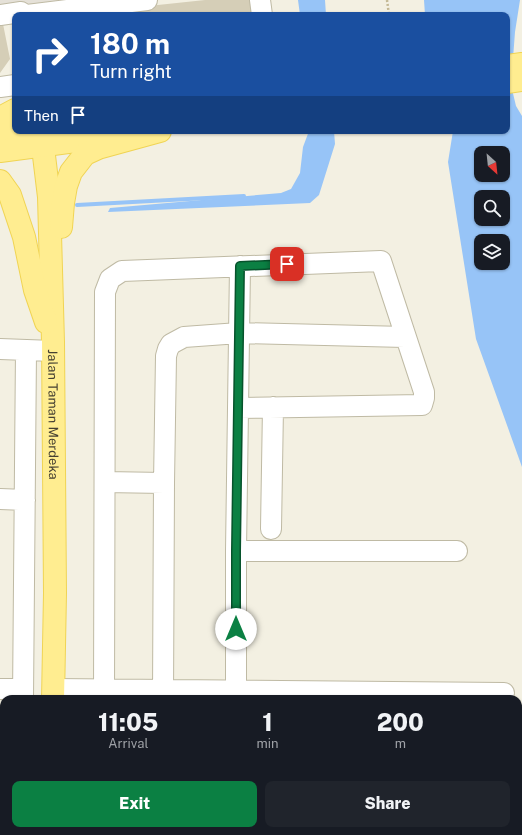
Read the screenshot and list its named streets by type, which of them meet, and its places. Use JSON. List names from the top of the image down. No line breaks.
{"streets":{"main road":["Jalan Taman Merdeka"]},"north":"bottom right","page":{"turn":["180 m","Turn right"],"then":"Then","eta":["11:05","Arrival","1","min","200","m"],"buttons":["Exit","Share"]}}
